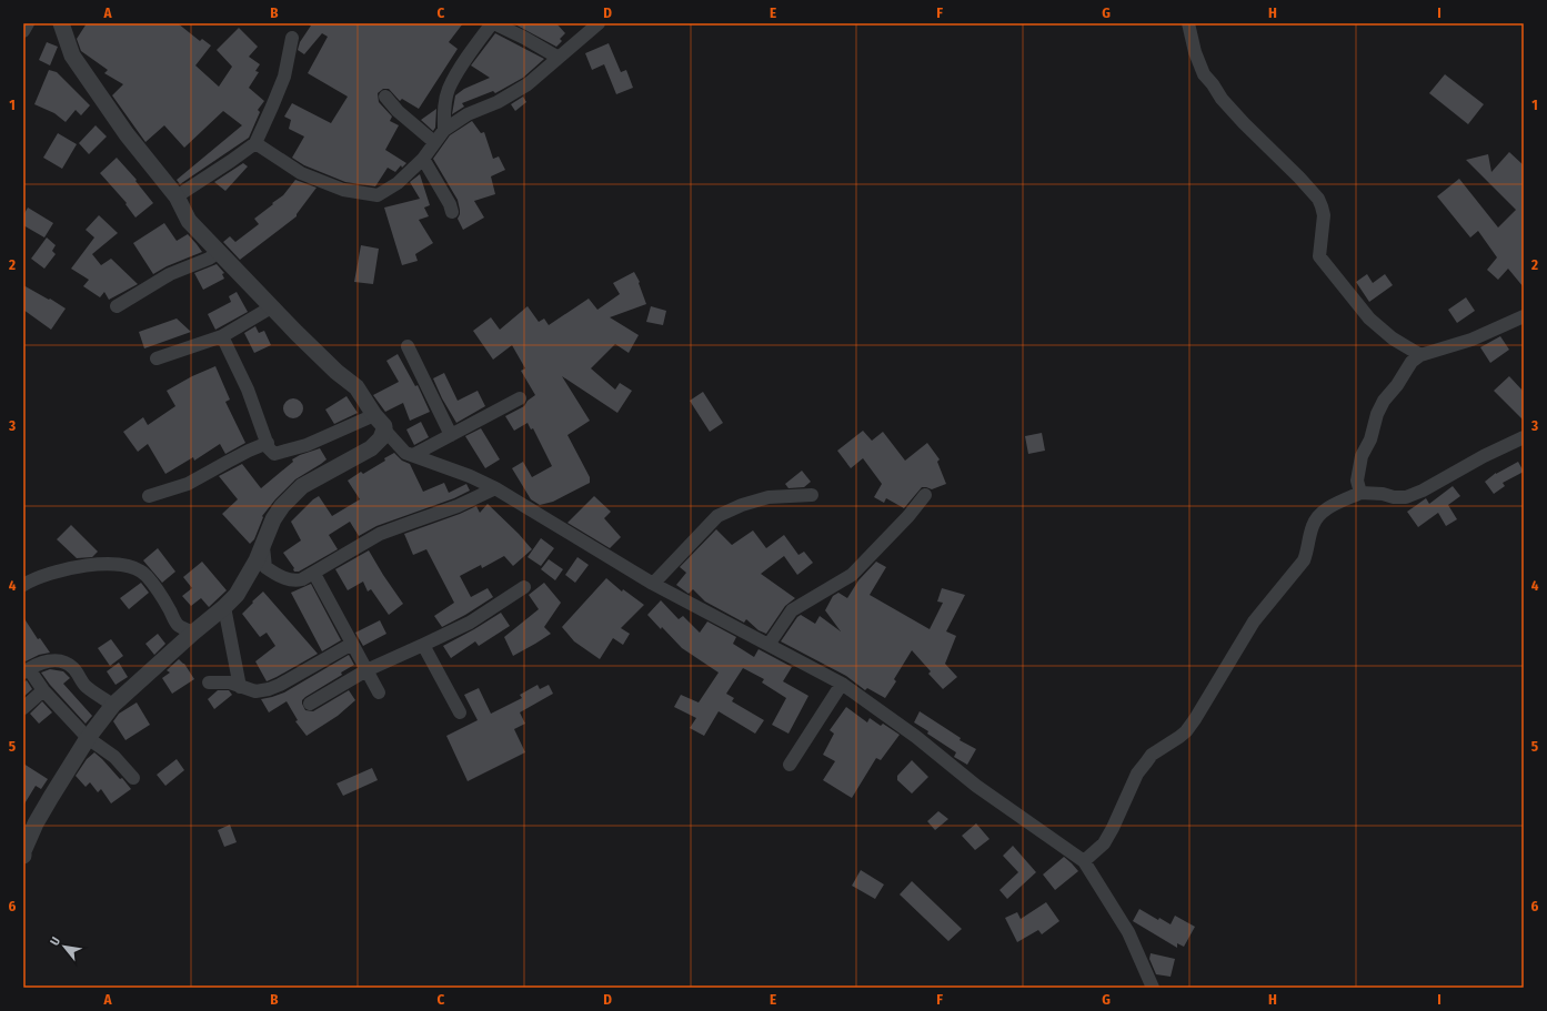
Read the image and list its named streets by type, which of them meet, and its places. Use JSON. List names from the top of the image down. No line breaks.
{"north":"top left","grid":{"columns":["A","B","C","D","E","F","G","H","I"],"rows":["1","2","3","4","5","6"]}}
